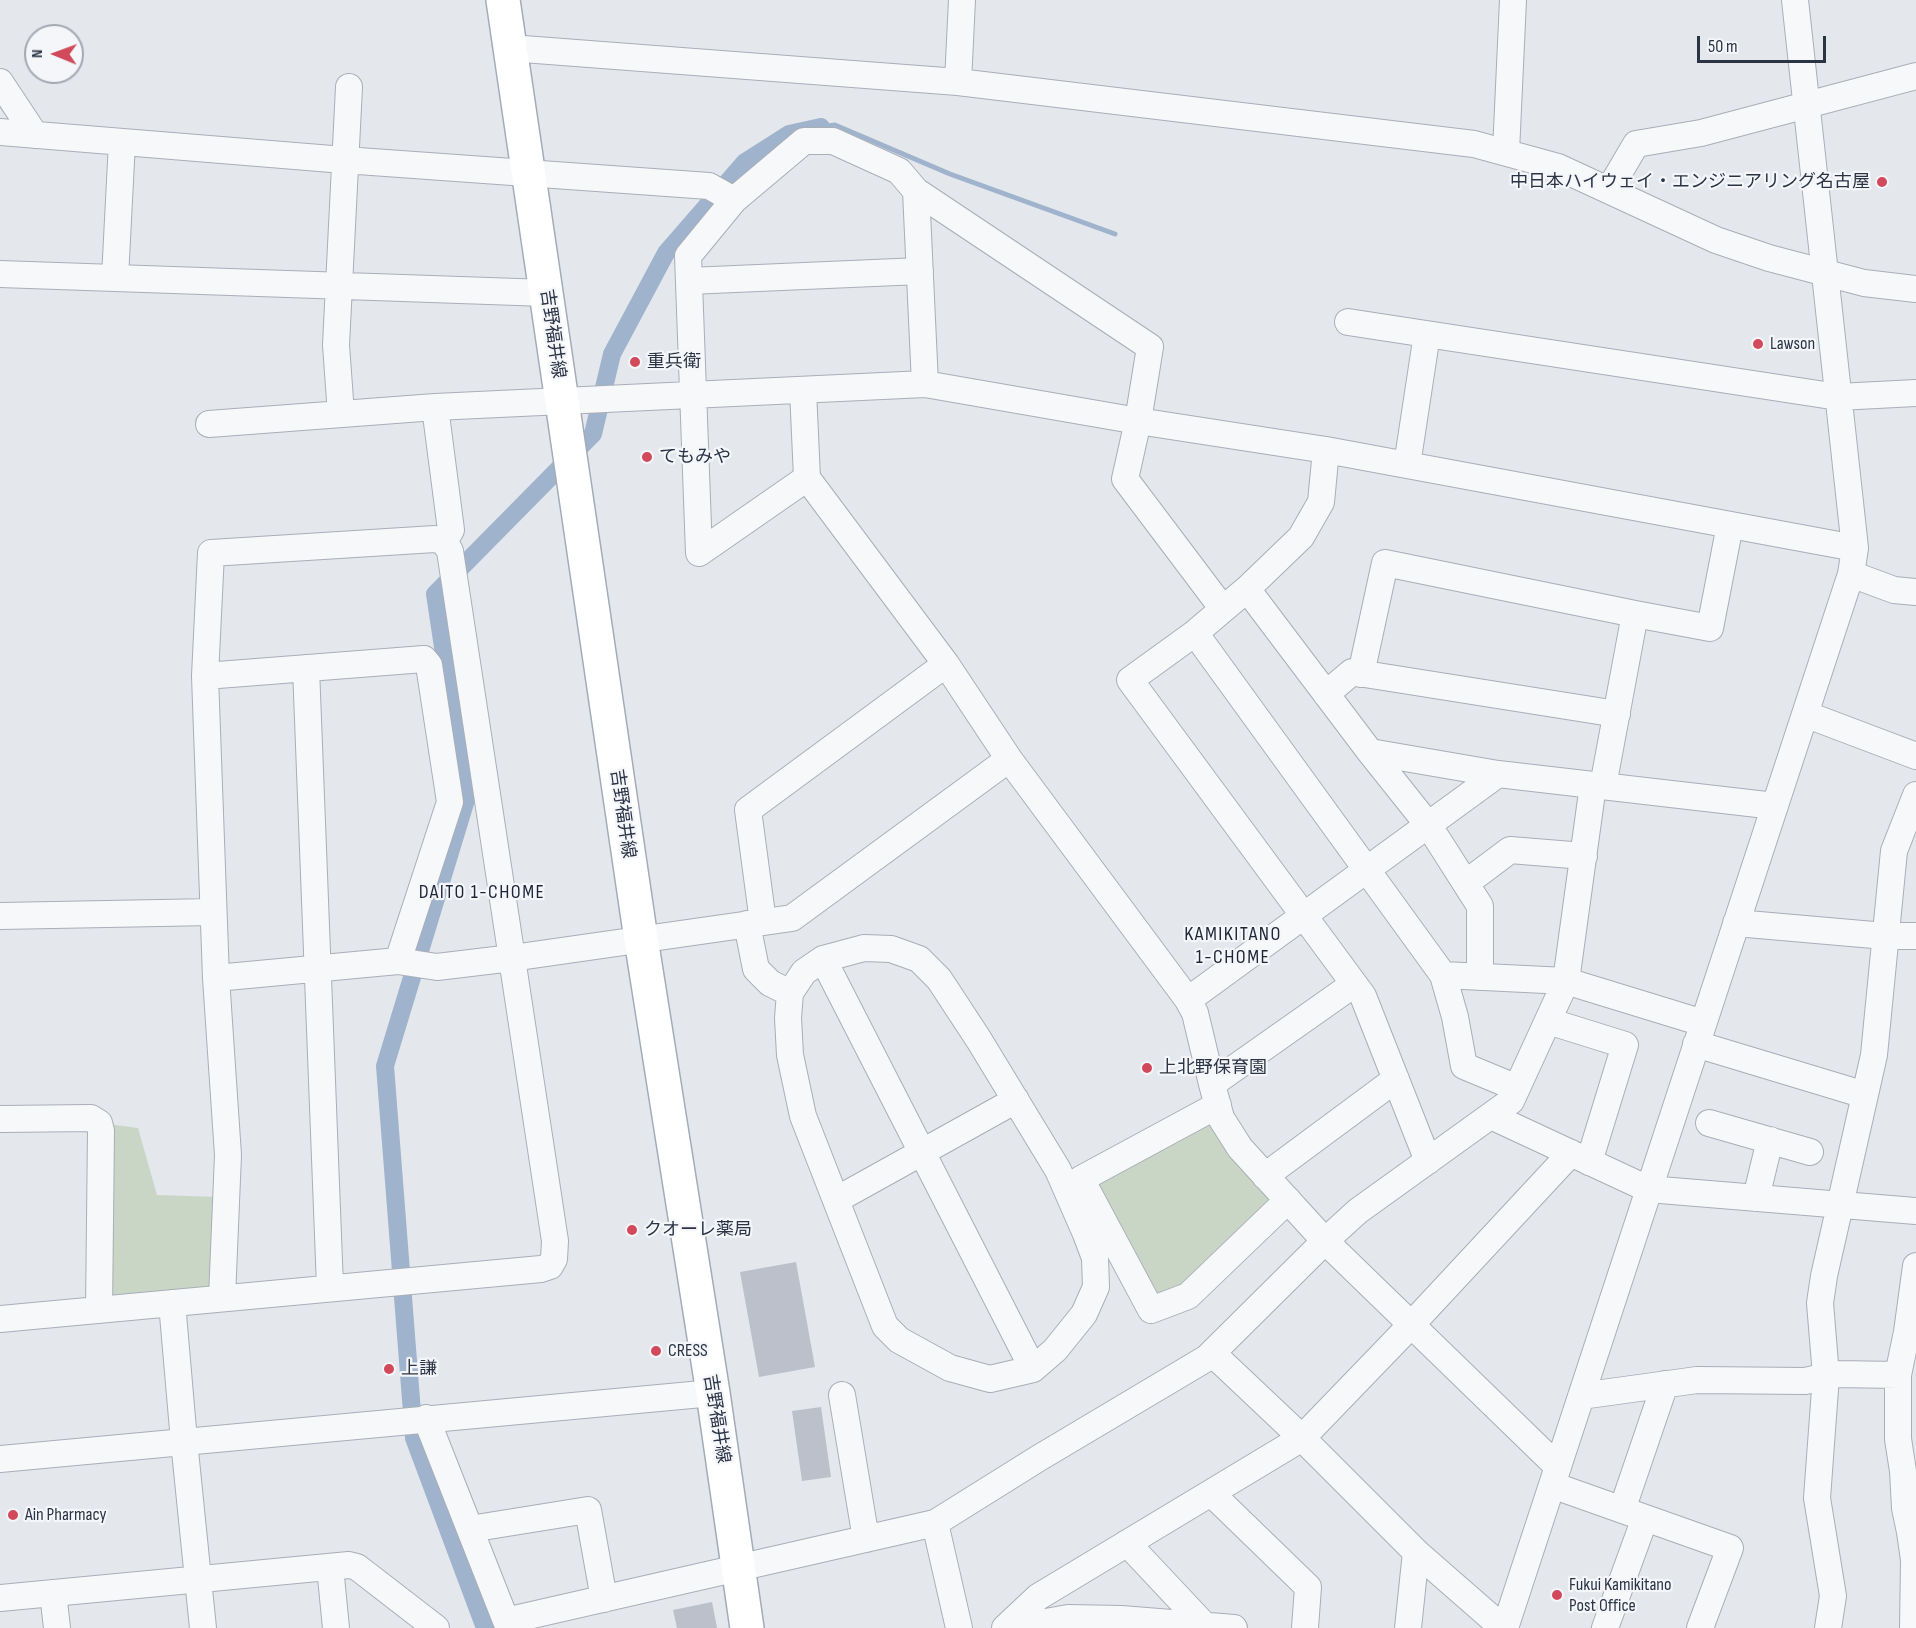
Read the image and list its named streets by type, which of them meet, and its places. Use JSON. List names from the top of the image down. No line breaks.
{"streets":{"main road":["吉野福井線"]},"districts":["DAITO 1-CHOME","KAMIKITANO 1-CHOME"],"places":["中日本ハイウェイ・エンジニアリング名古屋","Lawson","重兵衛","てもみや","上北野保育園","クオーレ薬局","CRESS","上謙","Ain Pharmacy","Fukui Kamikitano Post Office"],"scale_bar":"50 m","north":"left"}
